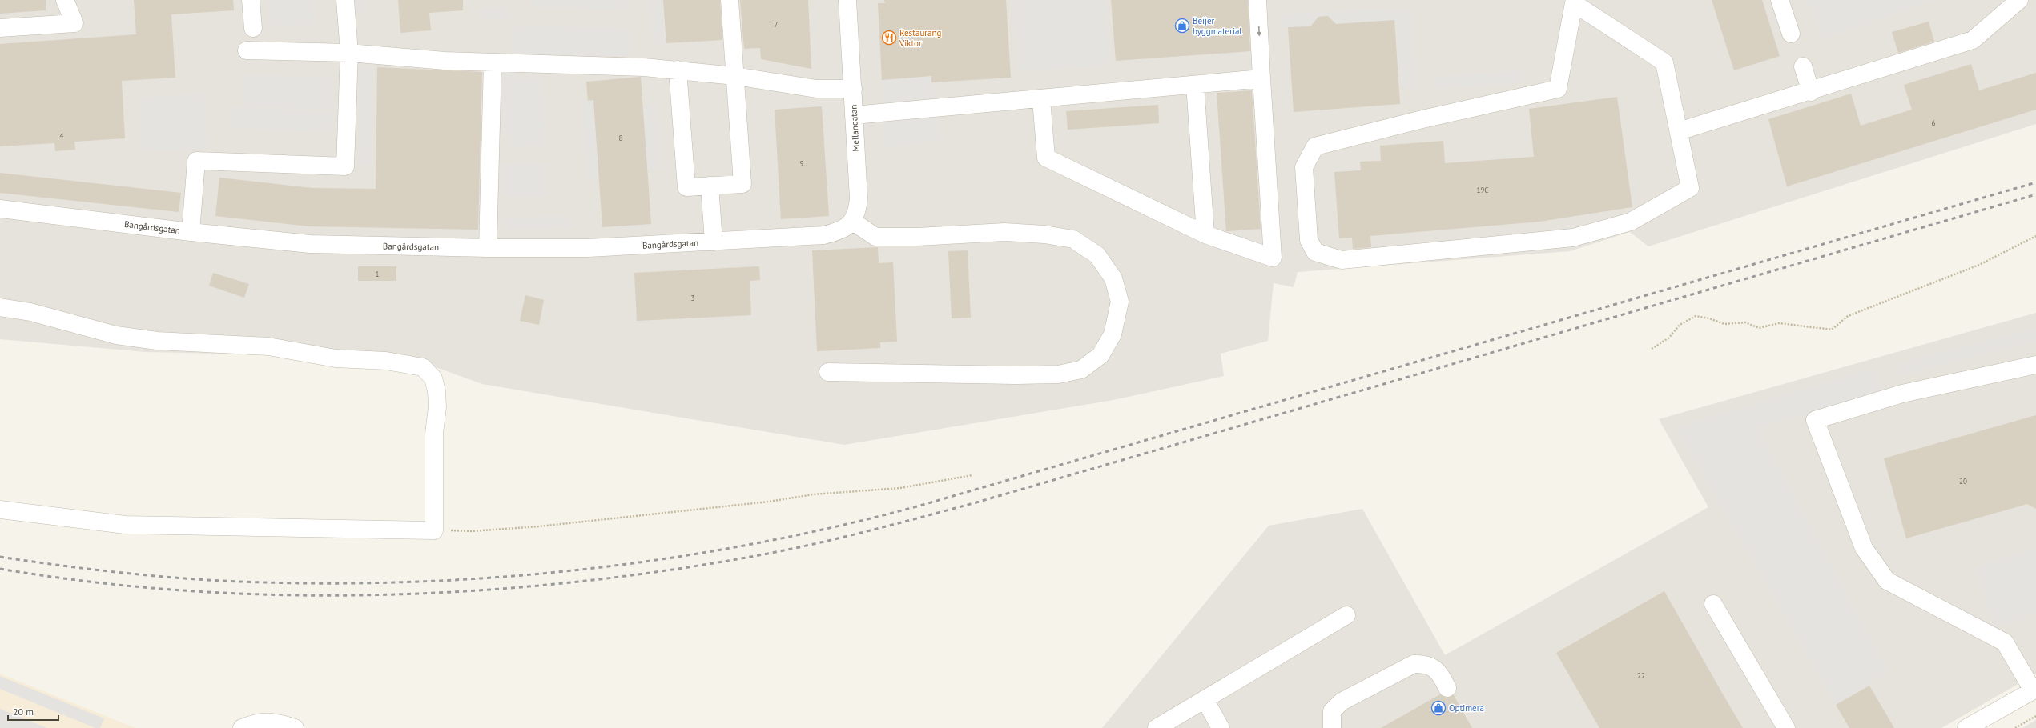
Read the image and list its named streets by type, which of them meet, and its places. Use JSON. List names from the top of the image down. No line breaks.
{"streets":{"street":["Mellangatan","Bangårdsgatan"]},"crossings":[["Mellangatan","Bangårdsgatan"]],"places":{"shop":["Beijer byggmaterial","Optimera"],"restaurant":["Restaurang Viktor"]},"house_numbers":["7","6","4","8","9","19C","1","3","20","22"],"scale_bar":"20 m"}
